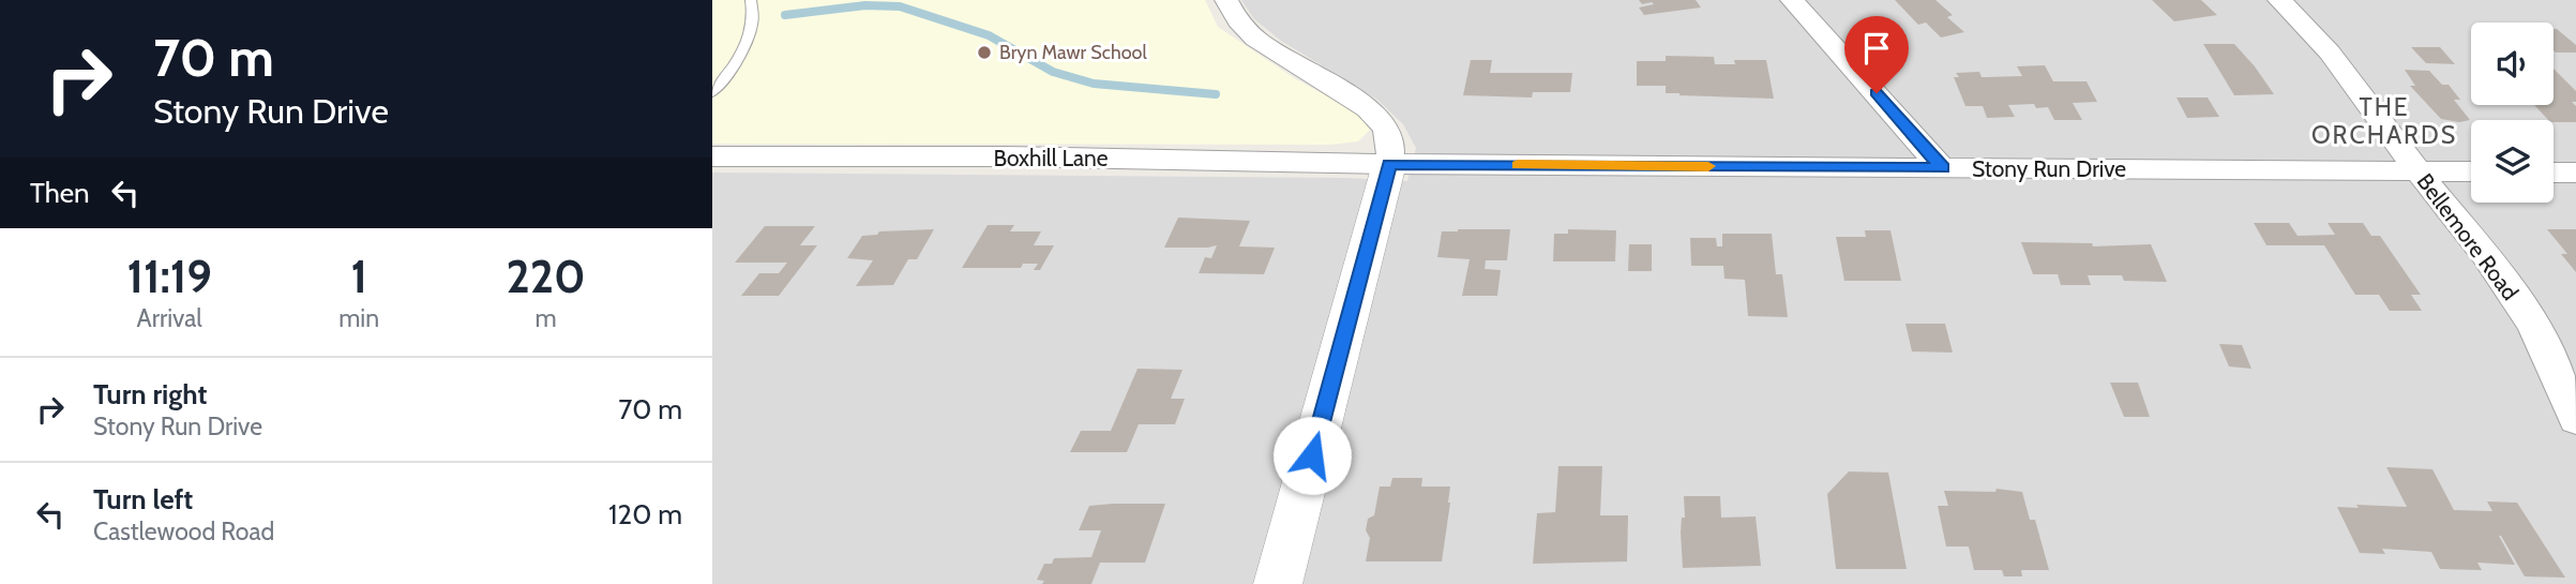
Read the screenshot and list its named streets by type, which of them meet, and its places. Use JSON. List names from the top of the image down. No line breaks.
{"streets":{"street":["Boxhill Lane","Stony Run Drive","Bellemore Road"]},"crossings":[["Boxhill Lane","Stony Run Drive"],["Stony Run Drive","Bellemore Road"]],"districts":["THE ORCHARDS"],"places":["Bryn Mawr School"],"page":{"turn":["70 m","Stony Run Drive"],"then":"Then","eta":["11:19","Arrival","1","min","220","m"],"list":[{"name":"Turn right","note":"Stony Run Drive","value":"70 m"},{"name":"Turn left","note":"Castlewood Road","value":"120 m"}]}}
